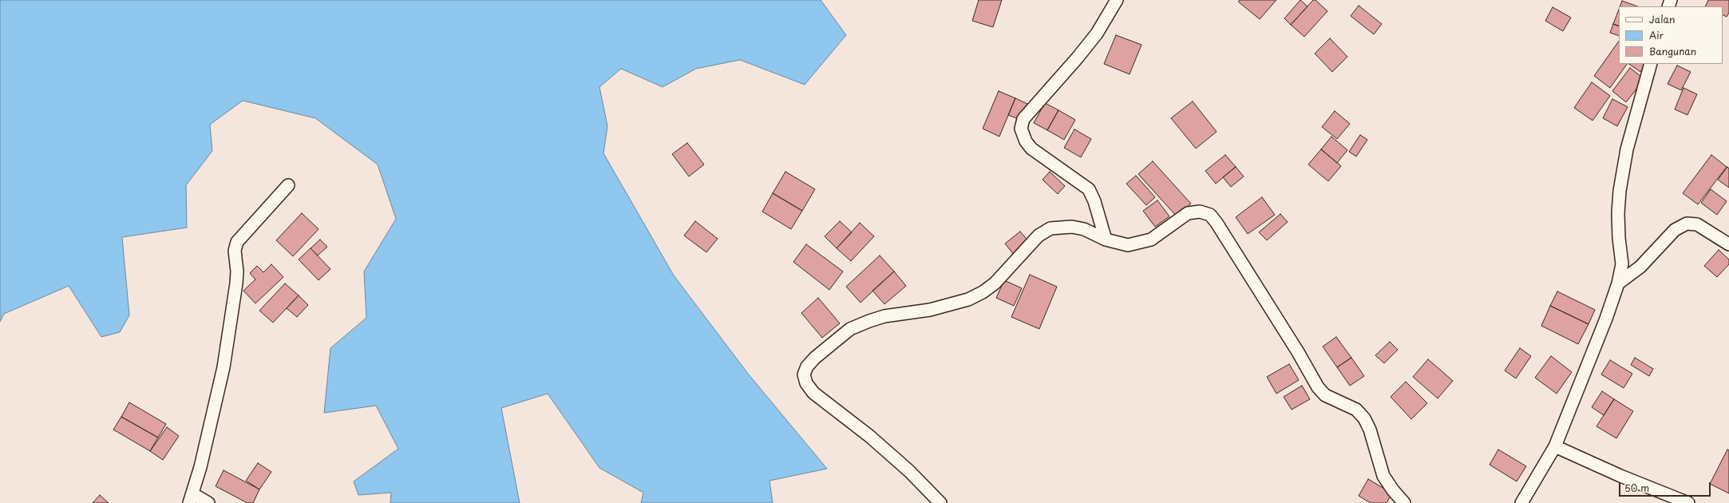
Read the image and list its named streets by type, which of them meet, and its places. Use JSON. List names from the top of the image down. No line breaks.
{"legend":["Jalan","Air","Bangunan"],"scale_bar":"50 m"}
